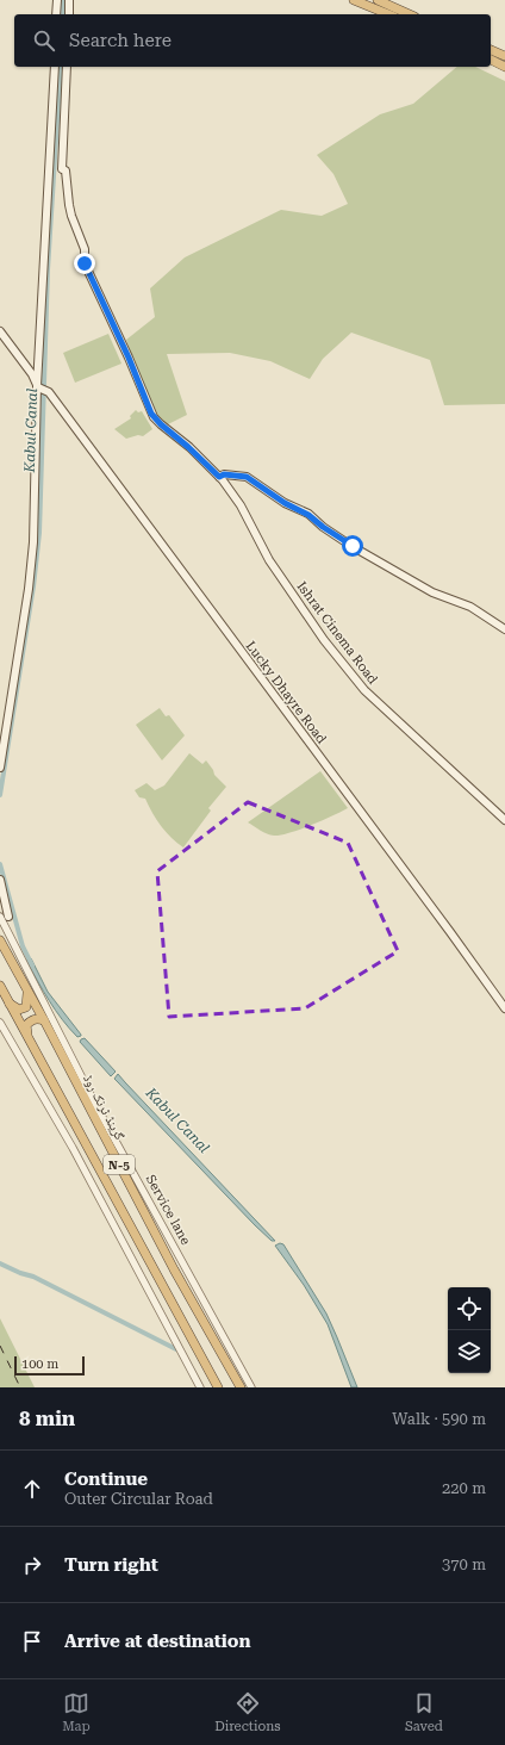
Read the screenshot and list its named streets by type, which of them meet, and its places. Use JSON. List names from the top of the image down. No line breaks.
{"streets":{"highway":["گرینڈ ٹرنک روڈ","N-5"],"main road":["Ishrat Cinema Road","Lucky Dhayre Road"],"street":["Service lane"]},"water":["Kabul Canal"],"scale_bar":"100 m","page":{"search":"Search here","scale":"100 m","heading":["8 min","Walk · 590 m"],"list":[["Continue","Outer Circular Road","220 m"],["Turn right","370 m"],"Arrive at destination"],"nav":["Map","Directions","Saved"]}}
